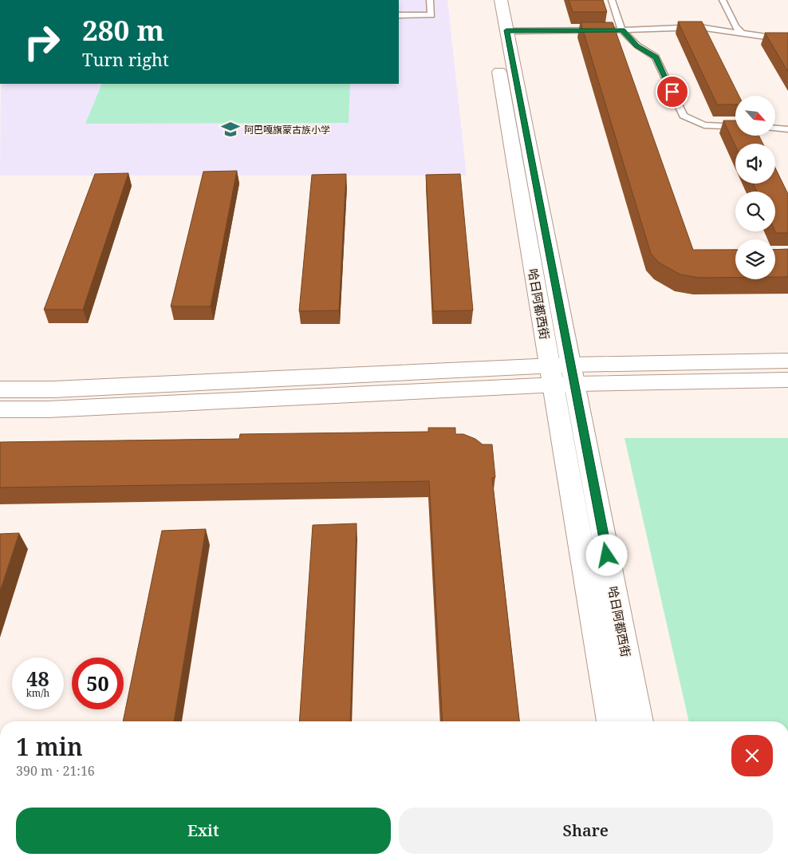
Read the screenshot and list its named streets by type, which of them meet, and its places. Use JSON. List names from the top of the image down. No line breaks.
{"streets":{"main road":["哈日阿都西街"]},"places":{"school or university":["阿巴嘎旗蒙古族小学"]},"north":"bottom right","page":{"turn":["280 m","Turn right"],"speed":"48 km/h","limit":"50","heading":["1 min","390 m · 21:16"],"buttons":["Exit","Share"]}}
